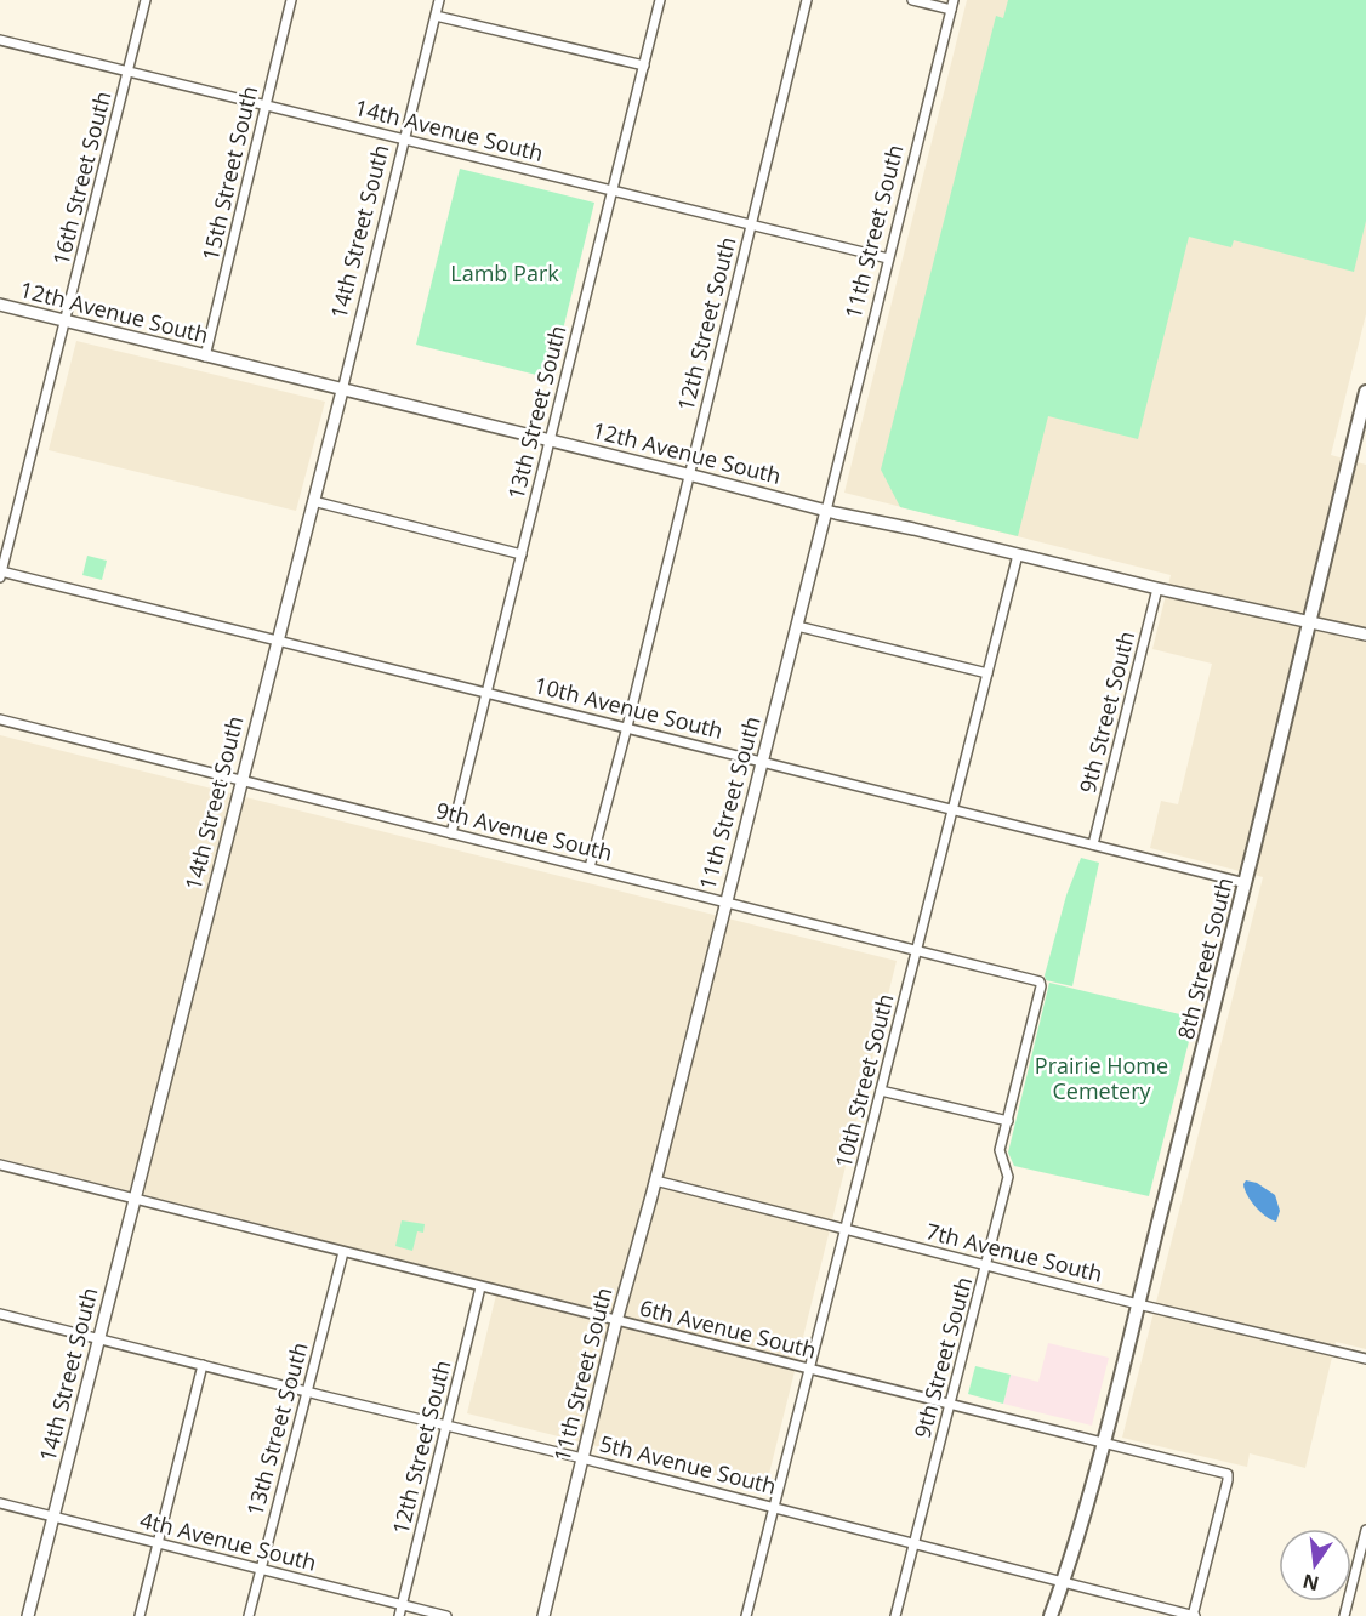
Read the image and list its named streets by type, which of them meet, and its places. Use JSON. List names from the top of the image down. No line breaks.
{"streets":{"main road":["8th Street South"],"street":["14th Avenue South","15th Street South","16th Street South","14th Street South","11th Street South","12th Avenue South","12th Street South","13th Street South","10th Avenue South","9th Street South","9th Avenue South","10th Street South","7th Avenue South","6th Avenue South","5th Avenue South","4th Avenue South"]},"crossings":[["14th Avenue South","15th Street South"],["14th Avenue South","16th Street South"],["14th Avenue South","14th Street South"],["14th Avenue South","11th Street South"],["14th Avenue South","12th Street South"],["14th Avenue South","13th Street South"],["15th Street South","12th Avenue South"],["16th Street South","12th Avenue South"],["16th Street South","10th Avenue South"],["14th Street South","12th Avenue South"],["14th Street South","10th Avenue South"],["14th Street South","9th Avenue South"],["14th Street South","6th Avenue South"],["14th Street South","5th Avenue South"],["14th Street South","4th Avenue South"],["11th Street South","12th Avenue South"],["11th Street South","10th Avenue South"],["11th Street South","9th Avenue South"],["11th Street South","7th Avenue South"],["11th Street South","6th Avenue South"],["11th Street South","5th Avenue South"],["12th Avenue South","12th Street South"],["12th Avenue South","13th Street South"],["12th Avenue South","9th Street South"],["12th Avenue South","8th Street South"],["12th Avenue South","10th Street South"],["12th Street South","10th Avenue South"],["12th Street South","9th Avenue South"],["12th Street South","6th Avenue South"],["12th Street South","5th Avenue South"],["12th Street South","4th Avenue South"],["13th Street South","10th Avenue South"],["13th Street South","9th Avenue South"],["13th Street South","6th Avenue South"],["13th Street South","5th Avenue South"],["13th Street South","4th Avenue South"],["10th Avenue South","9th Street South"],["10th Avenue South","8th Street South"],["10th Avenue South","10th Street South"],["9th Street South","9th Avenue South"],["9th Street South","7th Avenue South"],["9th Street South","6th Avenue South"],["9th Street South","5th Avenue South"],["9th Avenue South","10th Street South"],["8th Street South","7th Avenue South"],["8th Street South","6th Avenue South"],["8th Street South","5th Avenue South"],["10th Street South","7th Avenue South"],["10th Street South","6th Avenue South"],["10th Street South","5th Avenue South"],["6th Avenue South","5th Avenue South"]],"parks":["Lamb Park","Prairie Home Cemetery"],"north":"bottom"}
